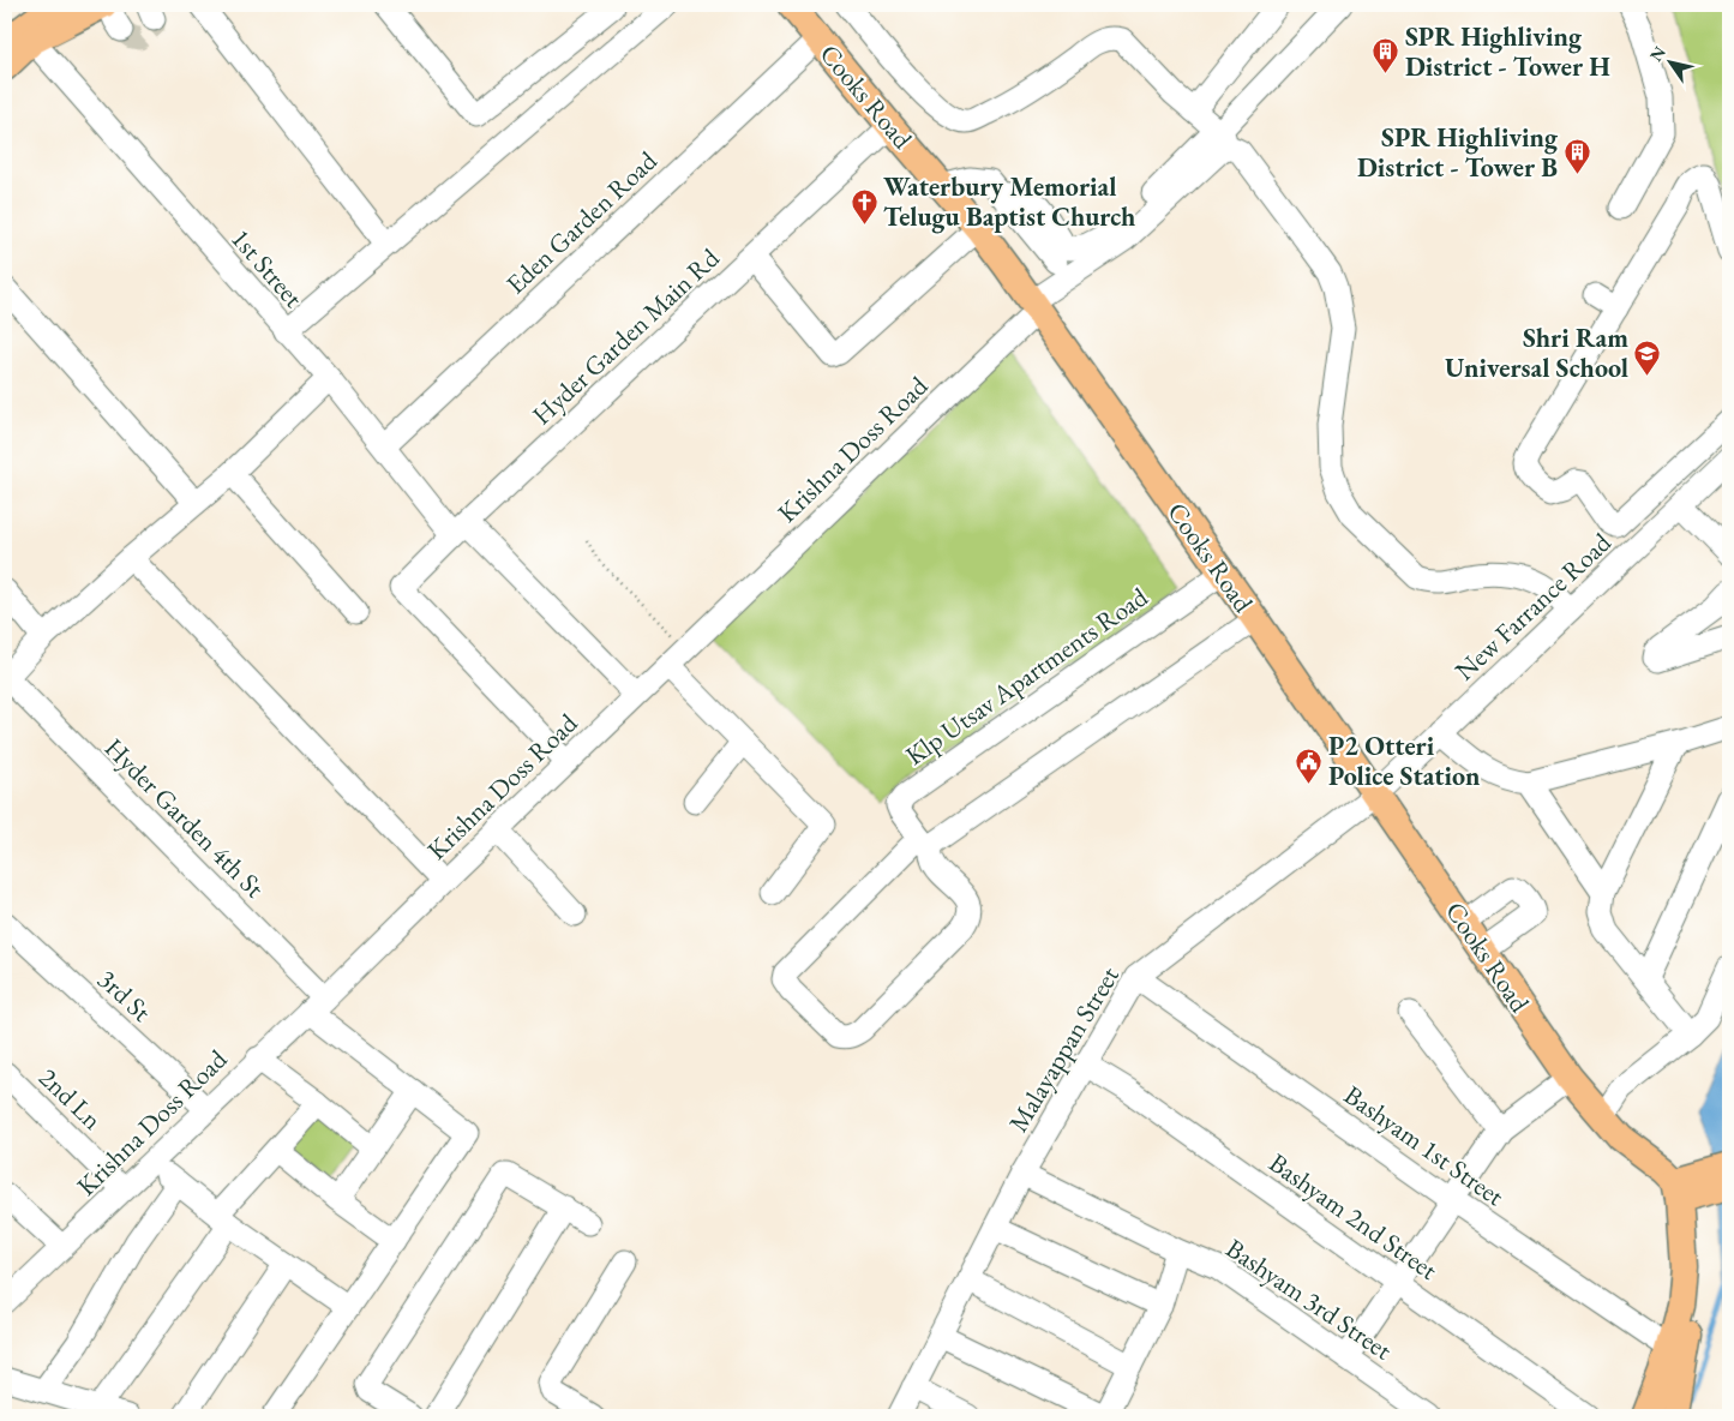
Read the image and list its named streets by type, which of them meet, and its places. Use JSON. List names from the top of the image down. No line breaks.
{"streets":{"main road":["Cooks Road"],"street":["Eden Garden Road","1st Street","Hyder Garden Main Rd","Krishna Doss Road","New Farrance Road","Klp Utsav Apartments Road","Hyder Garden 4th St","3rd St","Malayappan Street","2nd Ln","Bashyam 1st Street","Bashyam 2nd Street","Bashyam 3rd Street"]},"crossings":[["Cooks Road","Eden Garden Road"],["Cooks Road","Hyder Garden Main Rd"],["Cooks Road","Krishna Doss Road"],["Cooks Road","New Farrance Road"],["Cooks Road","Klp Utsav Apartments Road"],["Cooks Road","Malayappan Street"],["Eden Garden Road","1st Street"],["1st Street","Hyder Garden Main Rd"],["1st Street","Krishna Doss Road"],["Hyder Garden Main Rd","Krishna Doss Road"],["Krishna Doss Road","Hyder Garden 4th St"],["Krishna Doss Road","3rd St"],["Krishna Doss Road","2nd Ln"],["New Farrance Road","Malayappan Street"],["Malayappan Street","Bashyam 1st Street"],["Malayappan Street","Bashyam 2nd Street"],["Malayappan Street","Bashyam 3rd Street"]],"places":{"building":["SPR Highliving District - Tower H","SPR Highliving District - Tower B"],"church":["Waterbury Memorial Telugu Baptist Church"],"school or university":["Shri Ram Universal School"],"public building":["P2 Otteri Police Station"]},"north":"top left"}
